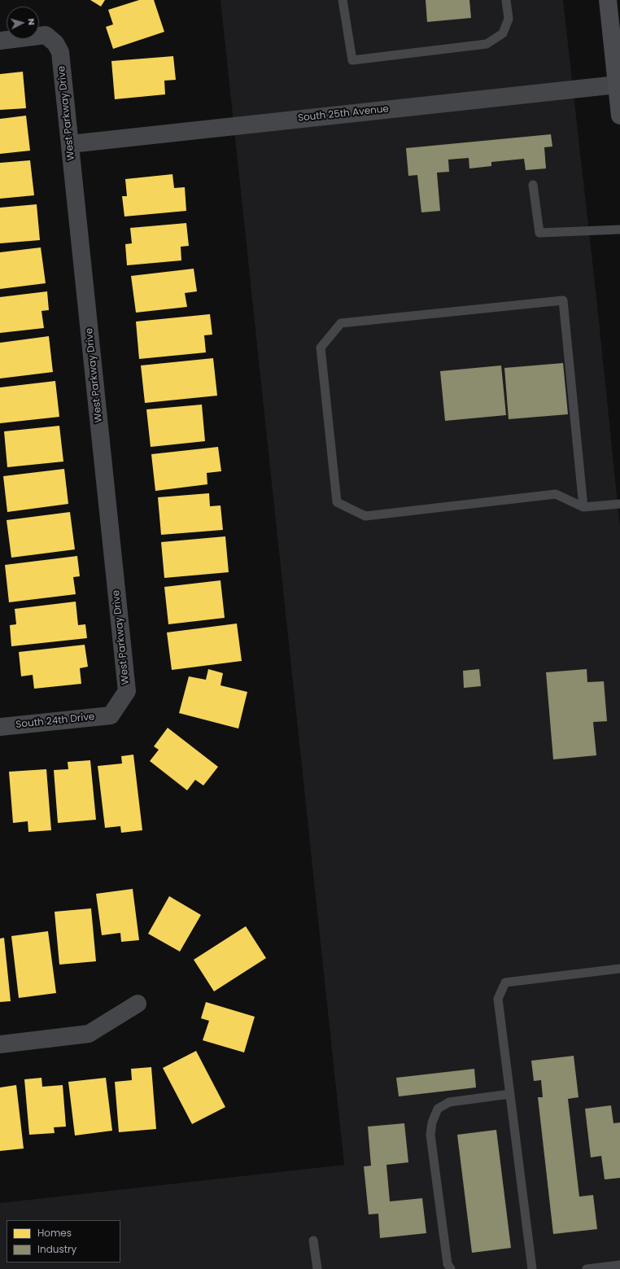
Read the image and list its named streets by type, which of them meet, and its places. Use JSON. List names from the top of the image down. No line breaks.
{"streets":{"street":["West Parkway Drive","South 25th Avenue","South 24th Drive"]},"crossings":[["West Parkway Drive","South 25th Avenue"],["West Parkway Drive","South 24th Drive"]],"legend":["Homes","Industry"],"north":"right"}
